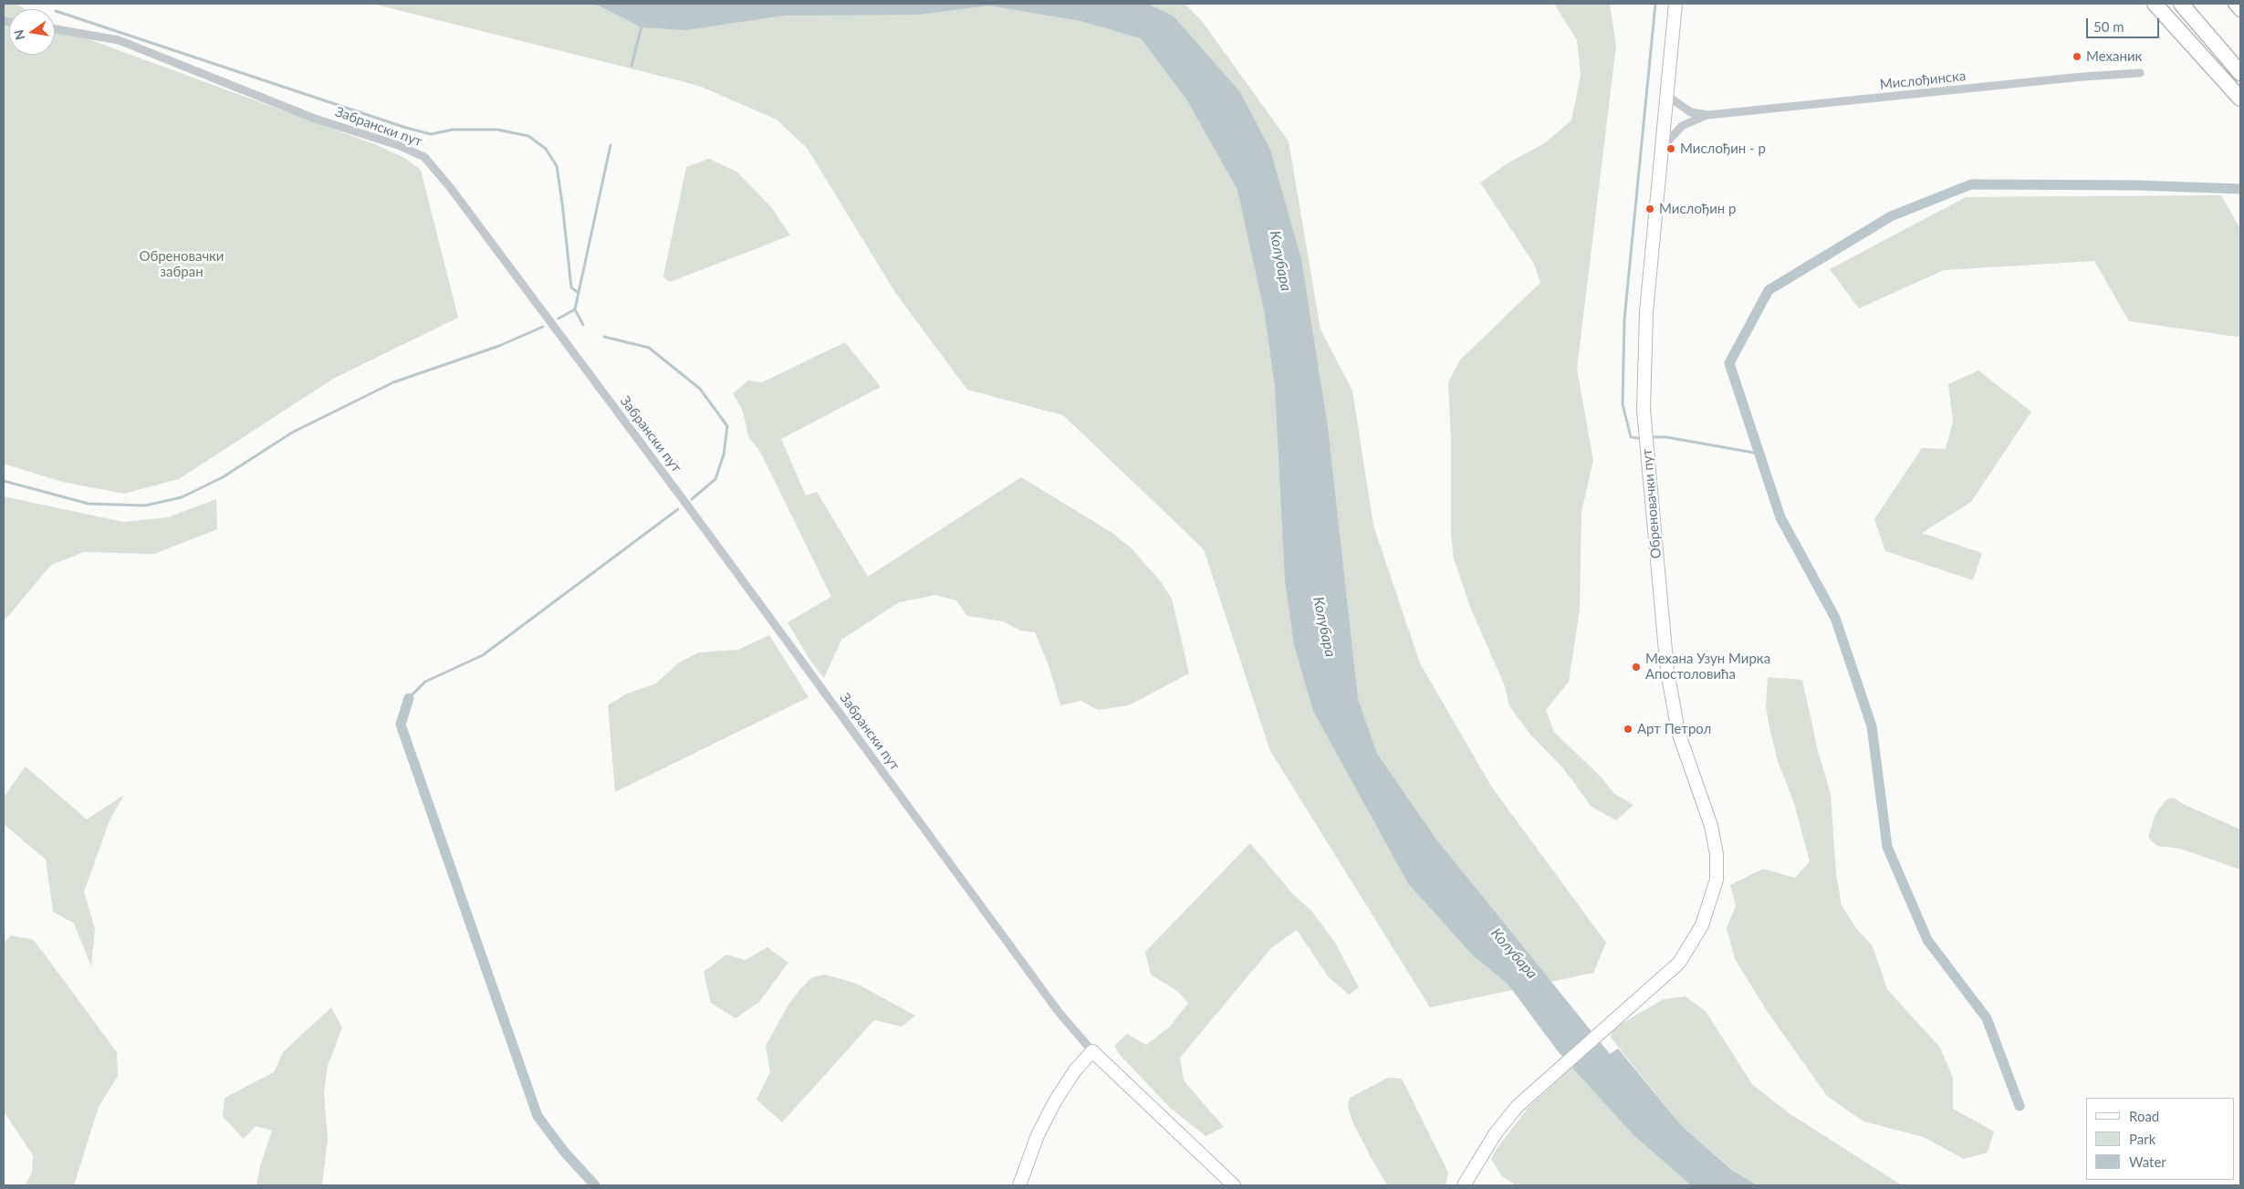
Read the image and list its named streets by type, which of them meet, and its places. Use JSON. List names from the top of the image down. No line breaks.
{"streets":{"main road":["Обреновачки пут"],"street":["Мислођинска","Забрански пут"]},"crossings":[["Мислођинска","Обреновачки пут"]],"water":["Колубара"],"parks":["Обреновачки забран"],"places":["Механик","Мислођин - р","Мислођин р","Механа Узун Мирка Апостоловића","Арт Петрол"],"legend":["Road","Park","Water"],"scale_bar":"50 m","north":"left"}
